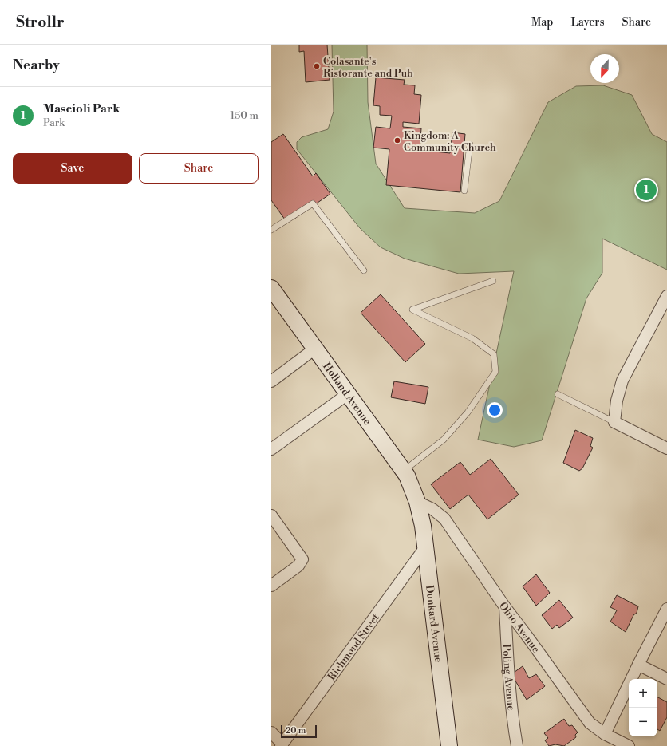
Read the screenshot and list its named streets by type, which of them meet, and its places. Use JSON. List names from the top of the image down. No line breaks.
{"streets":{"main road":["Holland Avenue","Dunkard Avenue"],"street":["Ohio Avenue","Richmond Street","Poling Avenue"]},"crossings":[["Holland Avenue","Dunkard Avenue"],["Holland Avenue","Ohio Avenue"],["Dunkard Avenue","Ohio Avenue"],["Dunkard Avenue","Richmond Street"],["Ohio Avenue","Poling Avenue"]],"places":["Colasante's Ristorante and Pub","Kingdom: A Community Church"],"scale_bar":"20 m","north":"bottom","page":{"header":"Strollr","nav":["Map","Layers","Share"],"heading":"Nearby","list":[{"mark":"1","name":"Mascioli Park","note":"Park","value":"150 m"}],"buttons":["Save","Share"],"pins":"1","map_buttons":["+","−"],"scale":"20 m"}}
